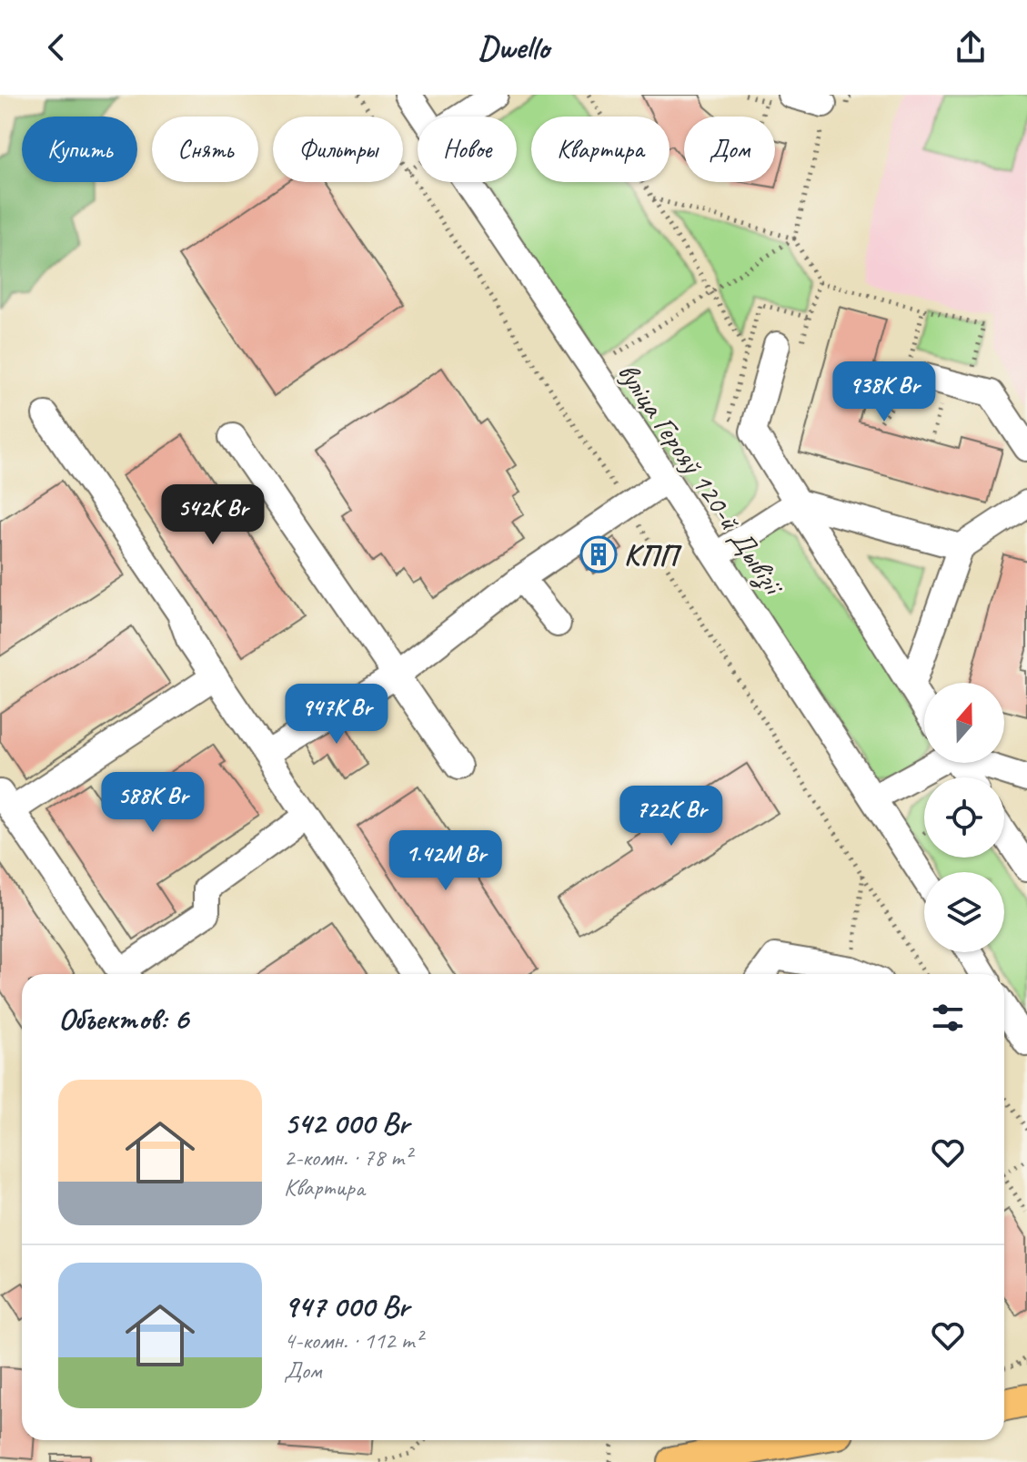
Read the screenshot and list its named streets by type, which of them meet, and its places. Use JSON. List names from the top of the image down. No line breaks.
{"streets":{"street":["вуліца Герояў 120-й Дывізіі"]},"places":{"building":["КПП"]},"north":"top","page":{"header":"Dwello","chip":["Купить","Снять","Фильтры","Новое","Квартира","Дом"],"price":["938K Br","542K Br","947K Br","588K Br","722K Br","1.42M Br"],"heading":"Объектов: 6","list":[{"name":"542 000 Br","note":"2-комн. · 78 m² · Квартира"},{"name":"947 000 Br","note":"4-комн. · 112 m² · Дом"}]}}
